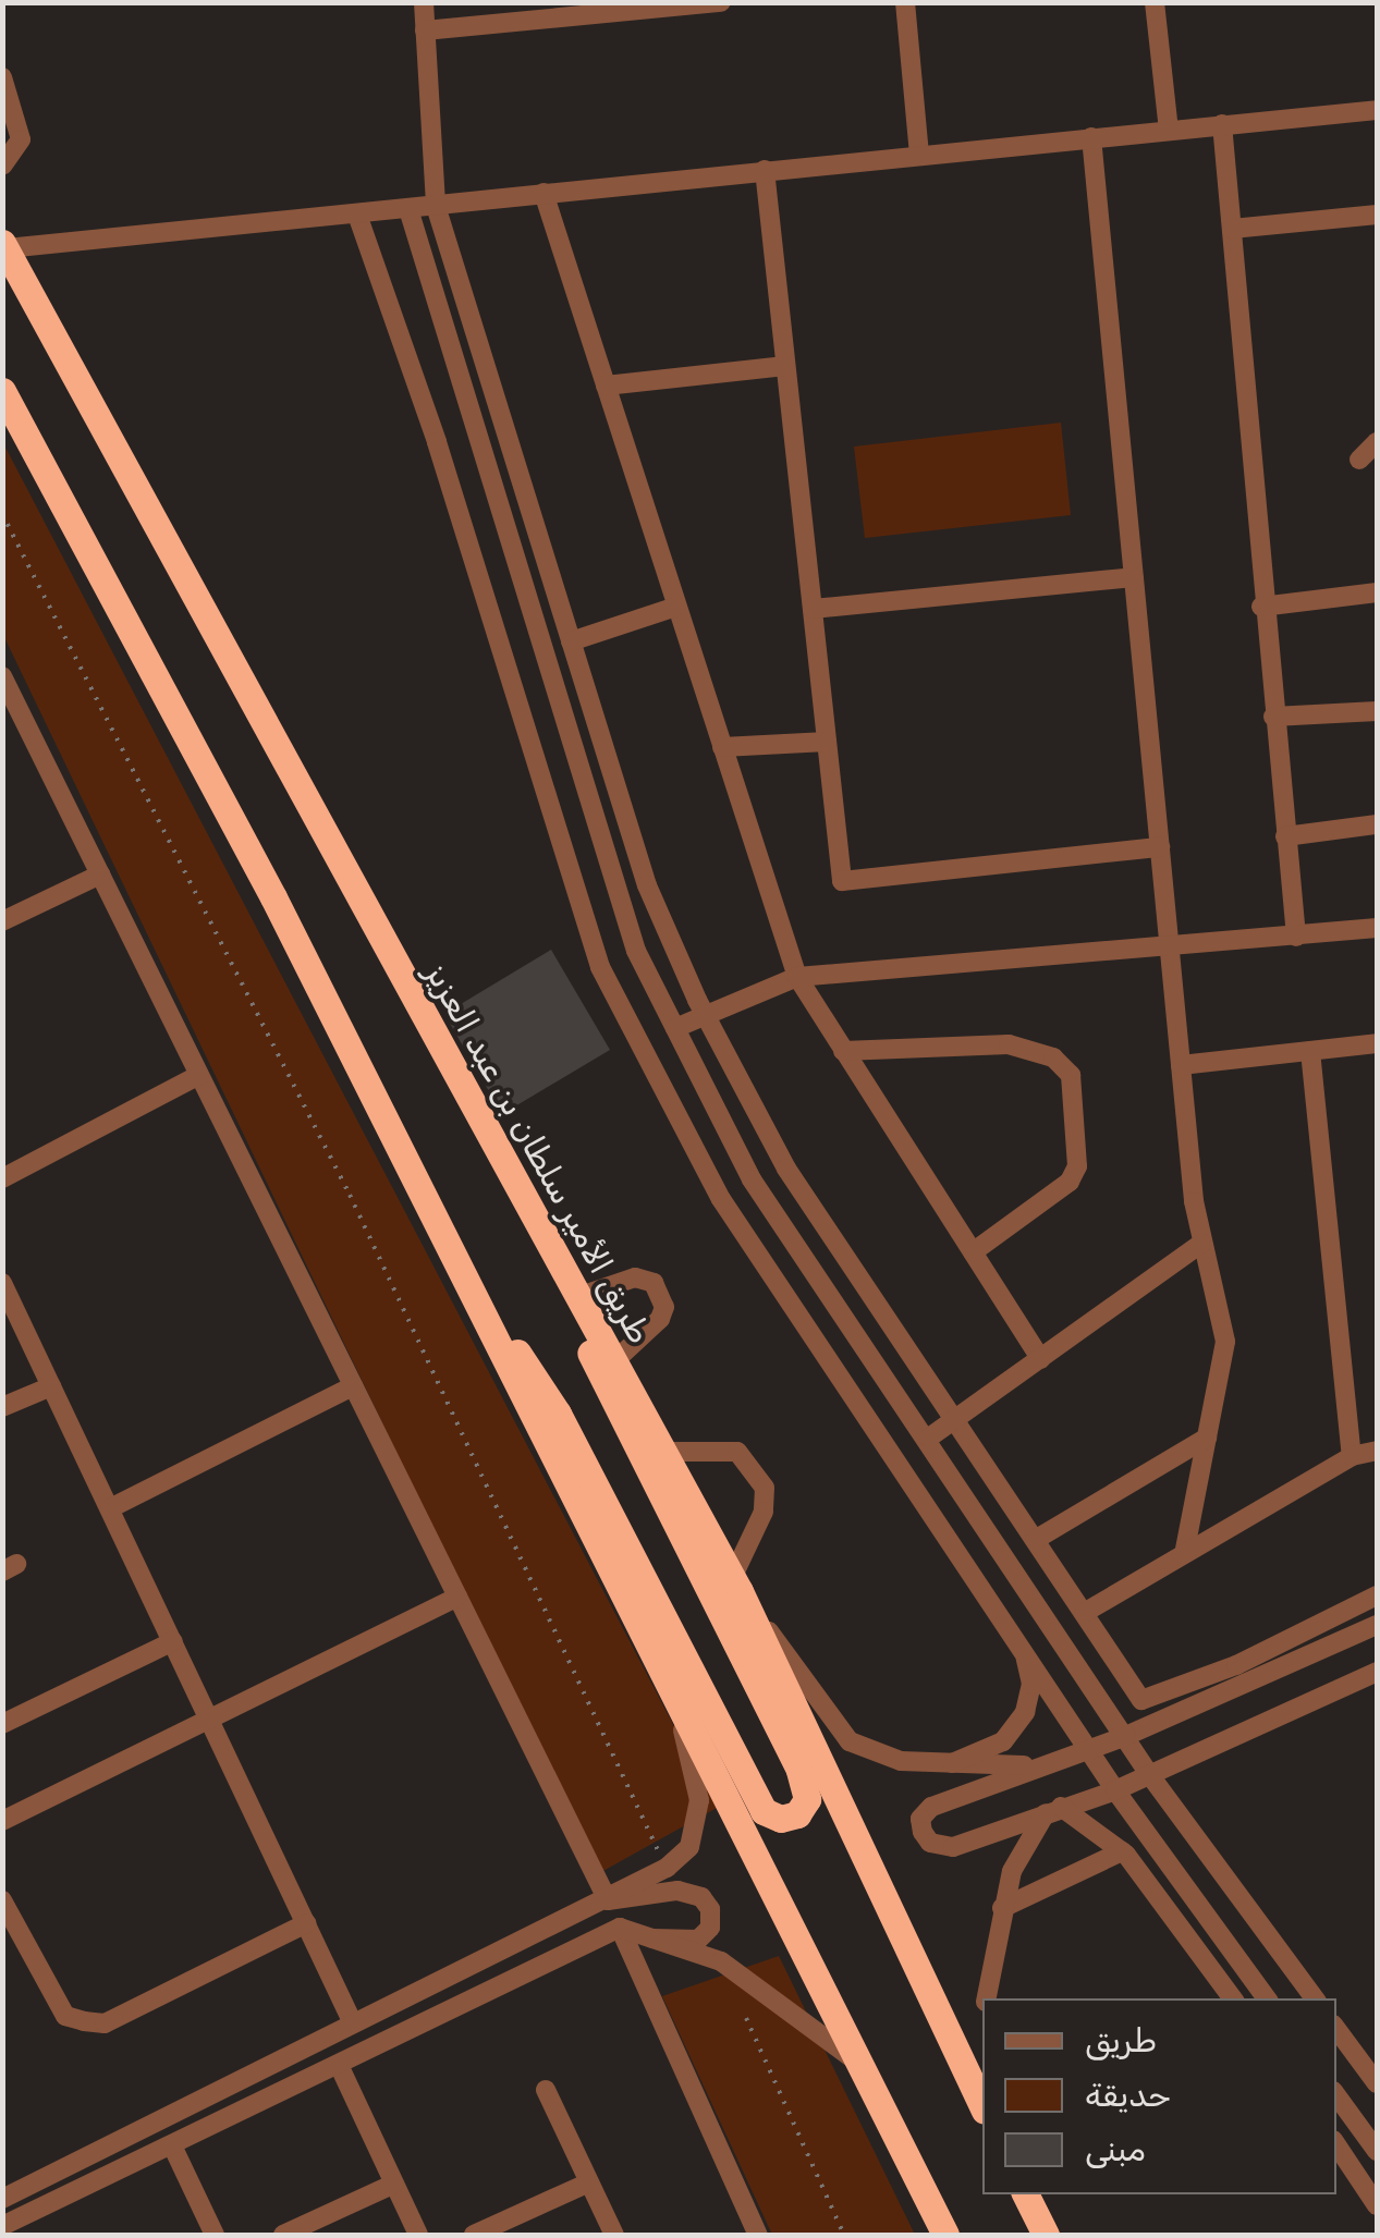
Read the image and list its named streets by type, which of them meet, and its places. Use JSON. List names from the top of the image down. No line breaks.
{"streets":{"highway":["طريق الأمير سلطان بن عبد العزيز"]},"legend":["طريق","حديقة","مبنى"]}
